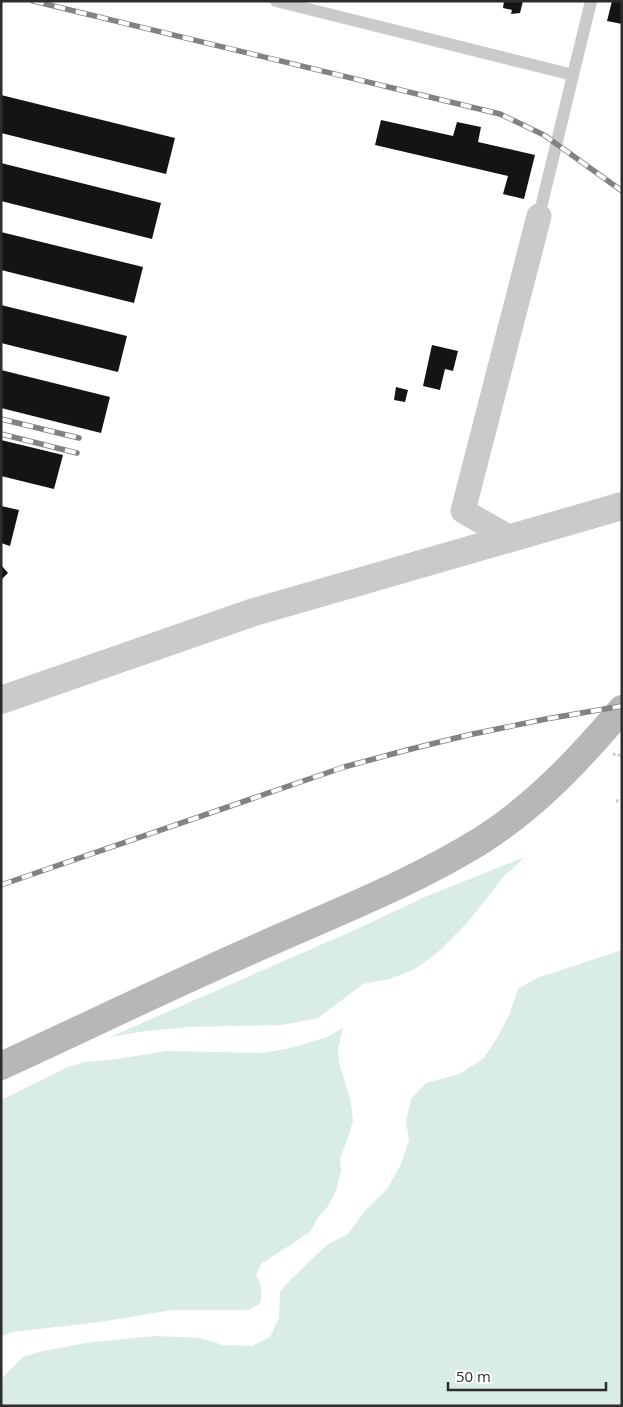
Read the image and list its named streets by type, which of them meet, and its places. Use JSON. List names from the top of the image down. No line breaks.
{"scale_bar":"50 m"}
